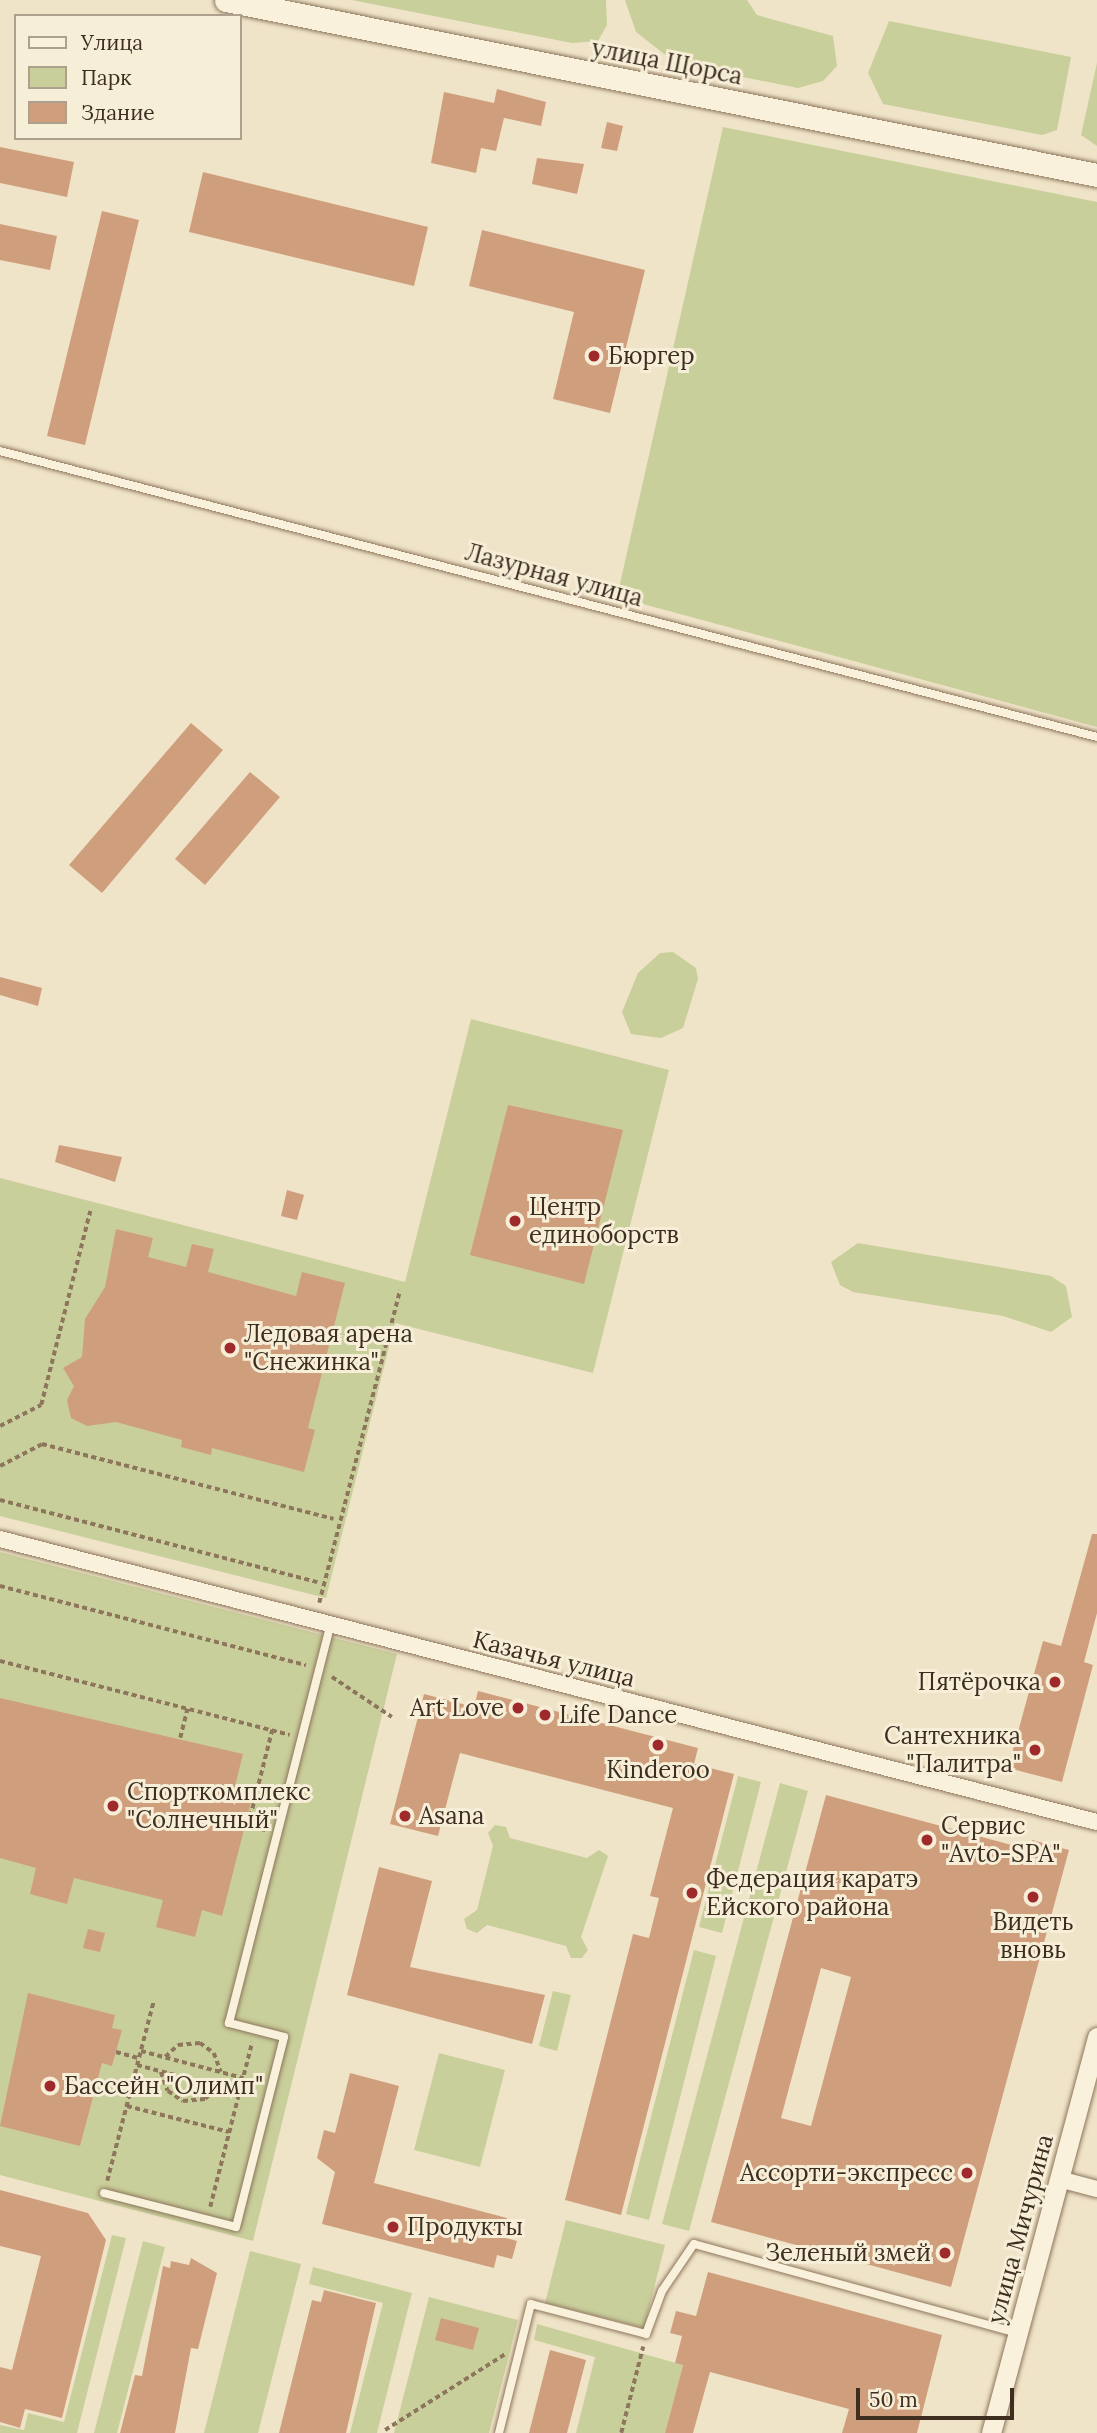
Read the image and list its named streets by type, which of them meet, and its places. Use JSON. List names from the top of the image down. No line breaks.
{"streets":{"main road":["улица Щорса"],"street":["Казачья улица","улица Мичурина"],"lane":["Лазурная улица"]},"places":["Бюргер","Центр единоборств","Ледовая арена \"Снежинка\"","Пятёрочка","Art Love","Life Dance","Kinderoo","Сантехника \"Палитра\"","Спорткомплекс \"Солнечный\"","Asana","Сервис \"Avto-SPA\"","Федерация каратэ Ейского района","Видеть вновь","Бассейн \"Олимп\"","Ассорти-экспресс","Продукты","Зеленый змей"],"legend":["Улица","Парк","Здание"],"scale_bar":"50 m"}
